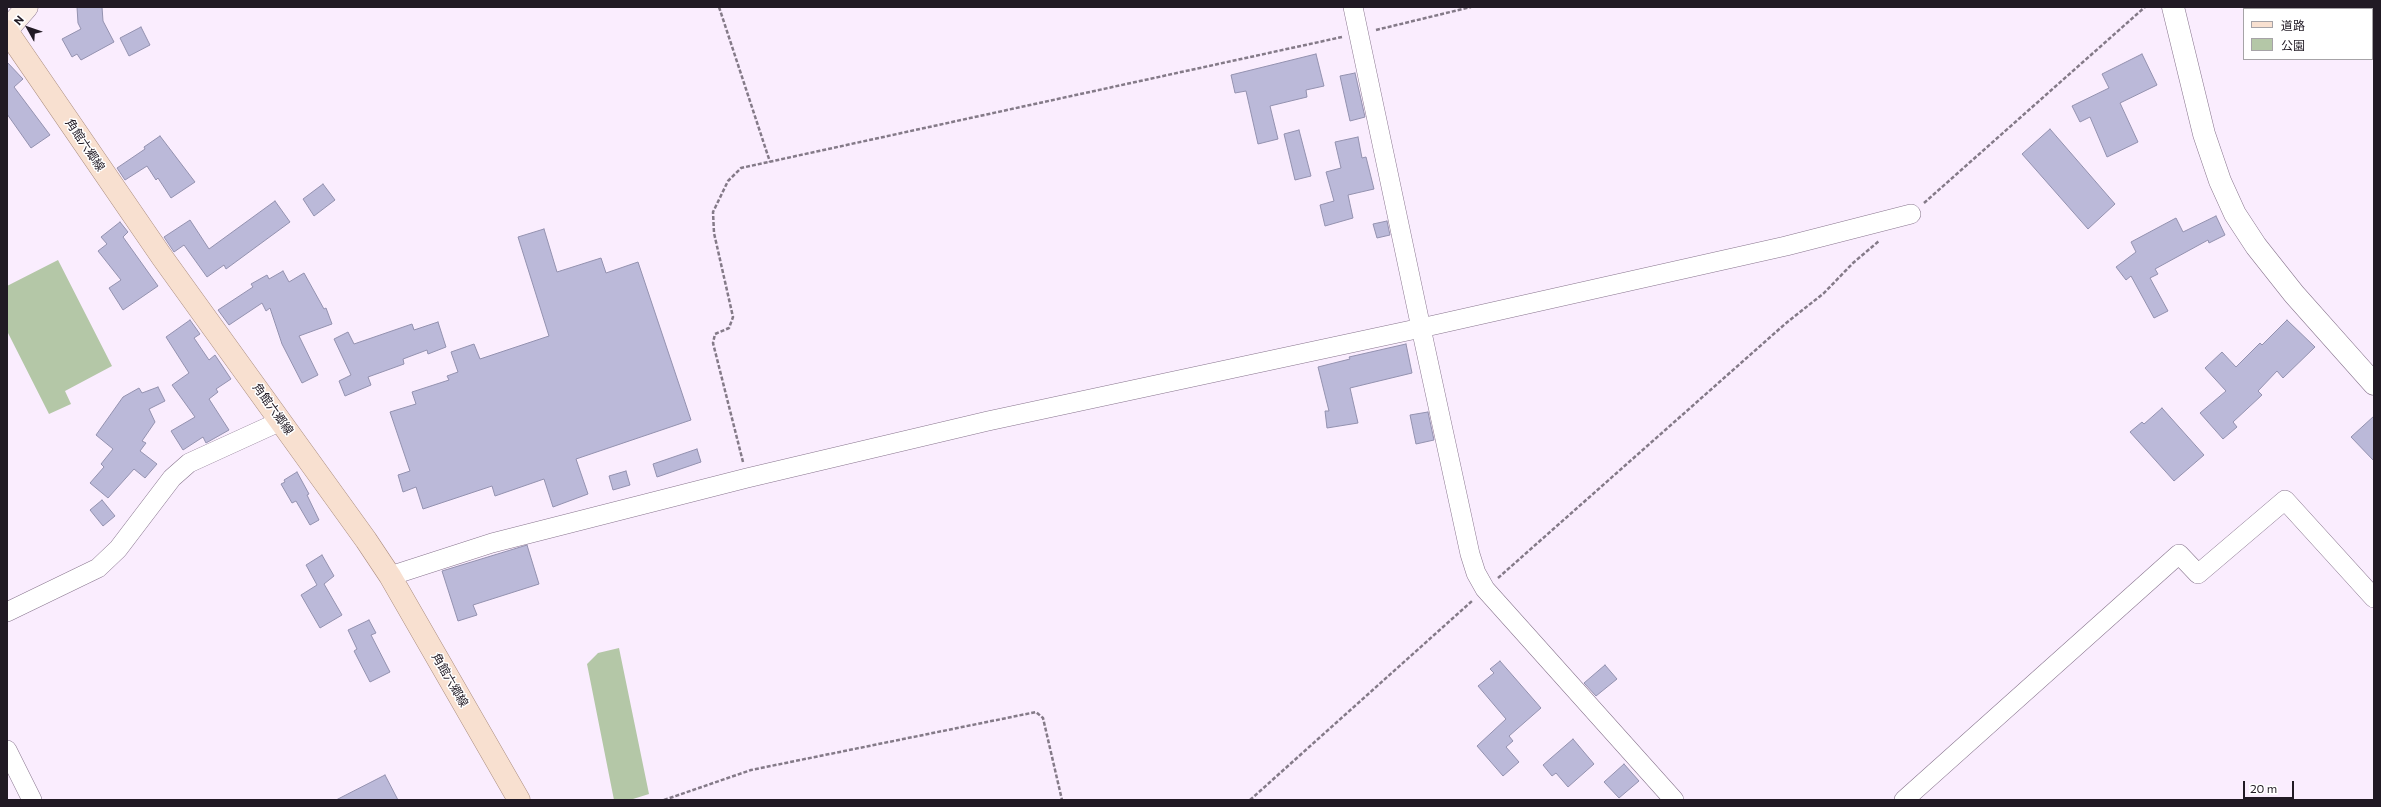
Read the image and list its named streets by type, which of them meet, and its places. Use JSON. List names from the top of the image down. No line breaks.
{"streets":{"main road":["角館六郷線"]},"legend":["道路","公園"],"scale_bar":"20 m","north":"top left"}
